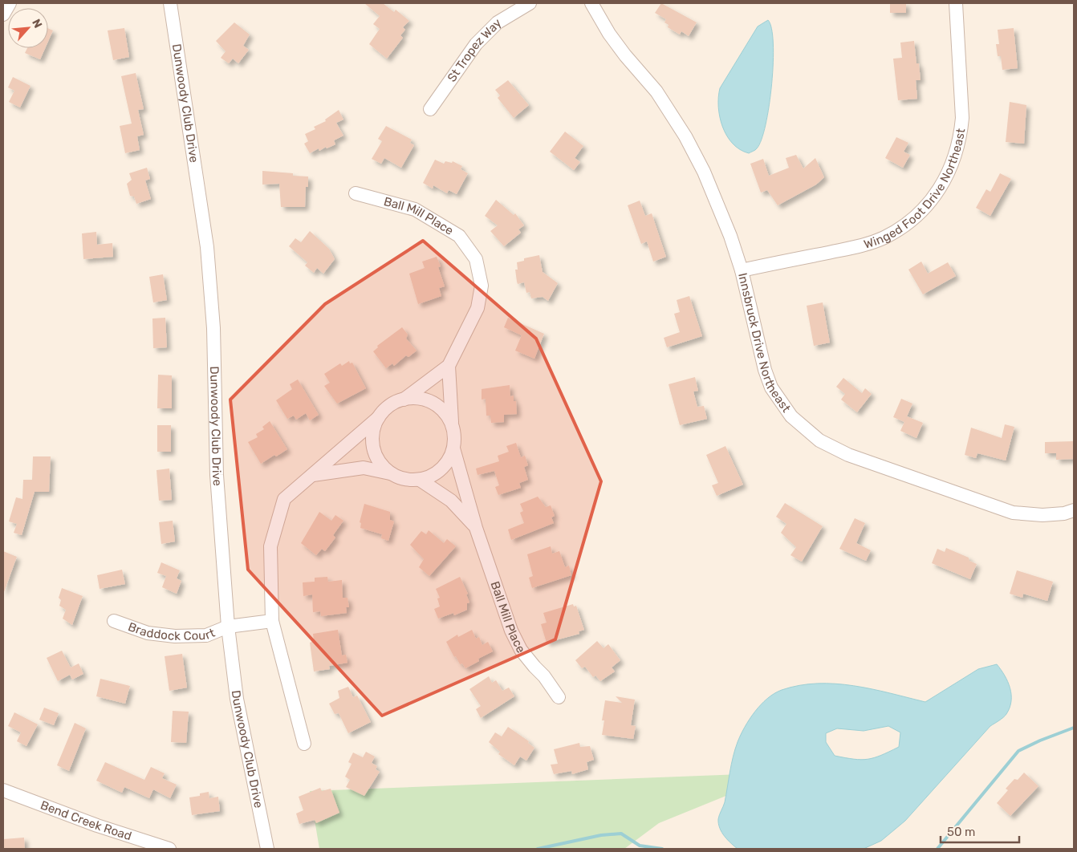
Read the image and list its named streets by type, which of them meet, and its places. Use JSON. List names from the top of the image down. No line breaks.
{"streets":{"street":["St Tropez Way","Dunwoody Club Drive","Winged Foot Drive Northeast","Ball Mill Place","Innsbruck Drive Northeast","Braddock Court","Bend Creek Road"]},"crossings":[["Dunwoody Club Drive","Braddock Court"],["Winged Foot Drive Northeast","Innsbruck Drive Northeast"]],"scale_bar":"50 m","north":"top right"}
